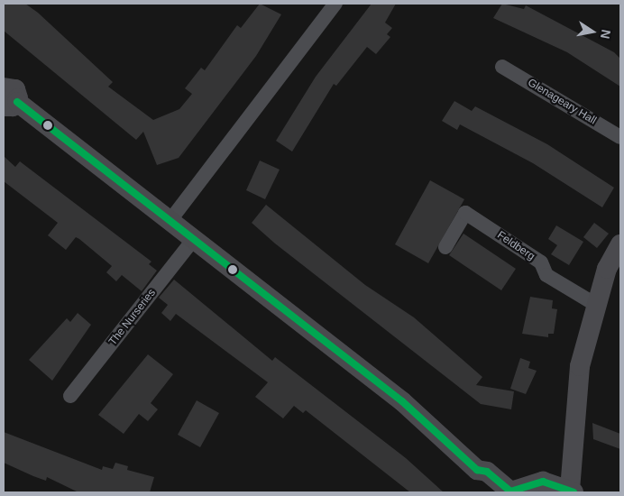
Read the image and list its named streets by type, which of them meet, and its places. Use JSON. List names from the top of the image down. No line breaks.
{"streets":{"street":["Glenageary Hall","Feldberg","The Nurseries"]},"north":"right"}
